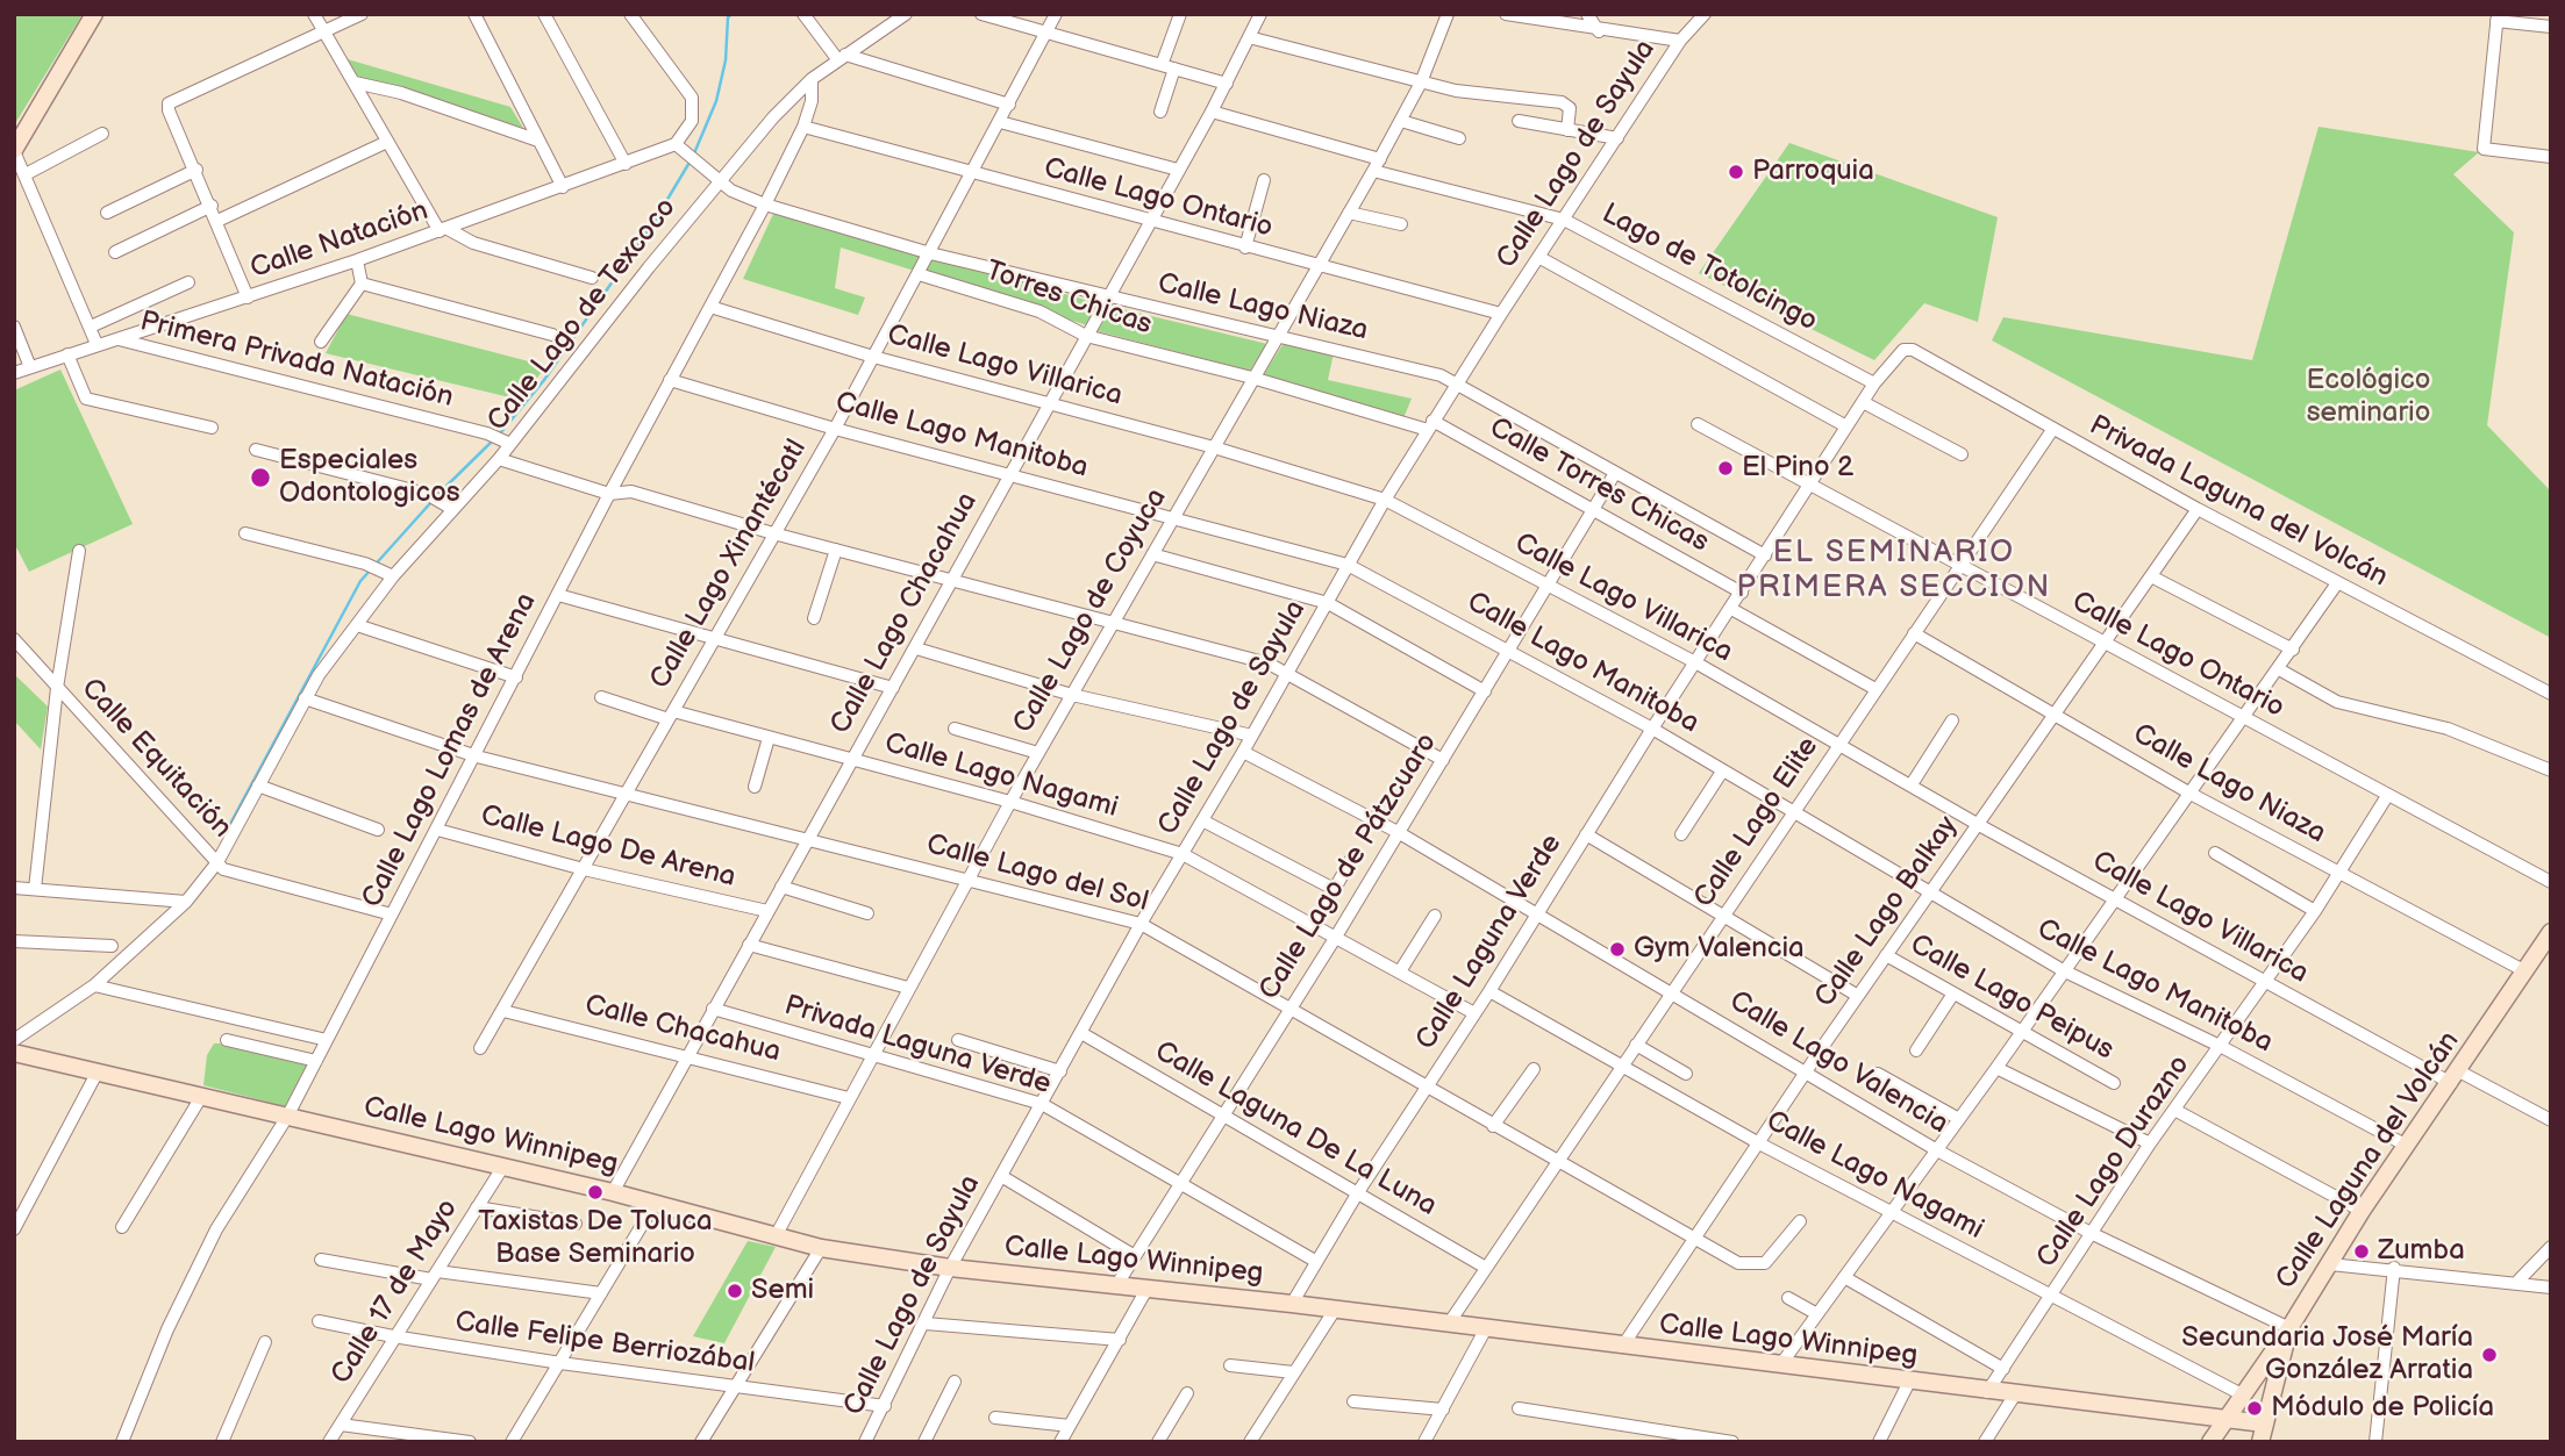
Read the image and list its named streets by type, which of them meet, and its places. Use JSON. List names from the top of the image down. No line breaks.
{"streets":{"main road":["Calle Lago Winnipeg","Calle Laguna del Volcán"],"street":["Calle Lago de Sayula","Calle Lago Ontario","Calle Natación","Lago de Totolcingo","Torres Chicas","Calle Lago Niaza","Calle Lago de Texcoco","Primera Privada Natación","Calle Lago Villarica","Calle Lago Manitoba","Calle Torres Chicas","Privada Laguna del Volcán","Calle Lago Xinantécatl","Calle Lago de Coyuca","Calle Lago Chacahua","Calle Lago Lomas de Arena","Calle Equitación","Calle Lago Nagami","Calle Lago Elite","Calle Lago De Arena","Calle Lago de Pátzcuaro","Calle Lago del Sol","Calle Lago Balkay","Calle Laguna Verde","Calle Lago Peipus","Calle Chacahua","Privada Laguna Verde","Calle Lago Valencia","Calle Laguna De La Luna","Calle Lago Durazno","Calle 17 de Mayo","Calle Felipe Berriozábal"]},"crossings":[["Calle Lago de Sayula","Calle Lago Ontario"],["Calle Lago de Sayula","Lago de Totolcingo"],["Calle Lago de Sayula","Calle Lago Niaza"],["Calle Lago de Sayula","Calle Lago Villarica"],["Calle Lago de Sayula","Calle Lago Manitoba"],["Calle Lago de Sayula","Calle Torres Chicas"],["Calle Lago de Sayula","Calle Lago Nagami"],["Calle Lago de Sayula","Calle Lago del Sol"],["Calle Lago de Sayula","Privada Laguna Verde"],["Calle Lago de Sayula","Calle Lago Valencia"],["Calle Lago de Sayula","Calle Laguna De La Luna"],["Calle Lago de Sayula","Calle Lago Winnipeg"],["Calle Lago de Sayula","Calle Felipe Berriozábal"],["Calle Lago Ontario","Calle Lago Xinantécatl"],["Calle Lago Ontario","Calle Lago de Coyuca"],["Calle Lago Ontario","Calle Lago Chacahua"],["Calle Lago Ontario","Calle Lago Lomas de Arena"],["Calle Lago Ontario","Calle Lago Elite"],["Calle Lago Ontario","Calle Lago Balkay"],["Calle Lago Ontario","Calle Laguna Verde"],["Calle Lago Ontario","Calle Lago Durazno"],["Calle Natación","Calle Lago Niaza"],["Calle Natación","Primera Privada Natación"],["Lago de Totolcingo","Calle Lago de Coyuca"],["Lago de Totolcingo","Calle Laguna Verde"],["Torres Chicas","Calle Torres Chicas"],["Torres Chicas","Calle Lago Xinantécatl"],["Torres Chicas","Calle Lago de Coyuca"],["Torres Chicas","Calle Lago Chacahua"],["Calle Lago Niaza","Calle Lago de Texcoco"],["Calle Lago Niaza","Calle Lago Xinantécatl"],["Calle Lago Niaza","Calle Lago de Coyuca"],["Calle Lago Niaza","Calle Lago Chacahua"],["Calle Lago Niaza","Calle Lago Lomas de Arena"],["Calle Lago Niaza","Calle Lago Elite"],["Calle Lago Niaza","Calle Lago de Pátzcuaro"],["Calle Lago Niaza","Calle Lago Balkay"],["Calle Lago Niaza","Calle Laguna Verde"],["Calle Lago Niaza","Calle Laguna del Volcán"],["Calle Lago Niaza","Calle Lago Durazno"],["Calle Lago de Texcoco","Primera Privada Natación"],["Calle Lago de Texcoco","Calle Lago Lomas de Arena"],["Calle Lago de Texcoco","Calle Equitación"],["Calle Lago de Texcoco","Calle Lago del Sol"],["Calle Lago Villarica","Calle Lago Xinantécatl"],["Calle Lago Villarica","Calle Lago de Coyuca"],["Calle Lago Villarica","Calle Lago Chacahua"],["Calle Lago Villarica","Calle Lago Lomas de Arena"],["Calle Lago Villarica","Calle Lago Elite"],["Calle Lago Villarica","Calle Lago de Pátzcuaro"],["Calle Lago Villarica","Calle Lago Balkay"],["Calle Lago Villarica","Calle Laguna Verde"],["Calle Lago Villarica","Calle Laguna del Volcán"],["Calle Lago Villarica","Calle Lago Durazno"],["Calle Lago Manitoba","Calle Lago Xinantécatl"],["Calle Lago Manitoba","Calle Lago de Coyuca"],["Calle Lago Manitoba","Calle Lago Chacahua"],["Calle Lago Manitoba","Calle Lago Lomas de Arena"],["Calle Lago Manitoba","Calle Lago Elite"],["Calle Lago Manitoba","Calle Lago de Pátzcuaro"],["Calle Lago Manitoba","Calle Lago Balkay"],["Calle Lago Manitoba","Calle Laguna Verde"],["Calle Lago Manitoba","Calle Laguna del Volcán"],["Calle Lago Manitoba","Calle Lago Durazno"],["Calle Torres Chicas","Calle Lago de Coyuca"],["Calle Torres Chicas","Calle Lago de Pátzcuaro"],["Calle Torres Chicas","Calle Laguna Verde"],["Privada Laguna del Volcán","Calle Lago Elite"],["Privada Laguna del Volcán","Calle Lago Balkay"],["Privada Laguna del Volcán","Calle Laguna Verde"],["Calle Lago Xinantécatl","Calle Lago Nagami"],["Calle Lago Xinantécatl","Calle Lago De Arena"],["Calle Lago Xinantécatl","Calle Lago del Sol"],["Calle Lago Xinantécatl","Calle Chacahua"],["Calle Lago de Coyuca","Calle Lago Nagami"],["Calle Lago de Coyuca","Calle Lago del Sol"],["Calle Lago de Coyuca","Calle Chacahua"],["Calle Lago de Coyuca","Privada Laguna Verde"],["Calle Lago de Coyuca","Calle Lago Winnipeg"],["Calle Lago Chacahua","Calle Lago Nagami"],["Calle Lago Chacahua","Calle Lago De Arena"],["Calle Lago Chacahua","Calle Lago del Sol"],["Calle Lago Chacahua","Calle Chacahua"],["Calle Lago Chacahua","Privada Laguna Verde"],["Calle Lago Chacahua","Calle Lago Winnipeg"],["Calle Lago Lomas de Arena","Calle Lago De Arena"],["Calle Lago Lomas de Arena","Calle Lago del Sol"],["Calle Lago Lomas de Arena","Calle Lago Winnipeg"],["Calle Lago Nagami","Calle Lago Elite"],["Calle Lago Nagami","Calle Lago de Pátzcuaro"],["Calle Lago Nagami","Calle Lago Balkay"],["Calle Lago Nagami","Calle Laguna Verde"],["Calle Lago Nagami","Calle Laguna del Volcán"],["Calle Lago Nagami","Calle Lago Durazno"],["Calle Lago Elite","Calle Lago del Sol"],["Calle Lago Elite","Calle Lago Valencia"],["Calle Lago Elite","Calle Laguna De La Luna"],["Calle Lago Elite","Calle Lago Winnipeg"],["Calle Lago de Pátzcuaro","Calle Lago del Sol"],["Calle Lago de Pátzcuaro","Privada Laguna Verde"],["Calle Lago de Pátzcuaro","Calle Lago Valencia"],["Calle Lago de Pátzcuaro","Calle Laguna De La Luna"],["Calle Lago de Pátzcuaro","Calle Lago Winnipeg"],["Calle Lago del Sol","Calle Lago Balkay"],["Calle Lago del Sol","Calle Laguna Verde"],["Calle Lago Balkay","Calle Lago Peipus"],["Calle Lago Balkay","Calle Lago Valencia"],["Calle Lago Balkay","Calle Lago Winnipeg"],["Calle Laguna Verde","Privada Laguna Verde"],["Calle Laguna Verde","Calle Lago Valencia"],["Calle Laguna Verde","Calle Laguna De La Luna"],["Calle Laguna Verde","Calle Lago Winnipeg"],["Calle Lago Valencia","Calle Laguna del Volcán"],["Calle Lago Valencia","Calle Lago Durazno"],["Calle Lago Winnipeg","Calle Laguna del Volcán"],["Calle Lago Winnipeg","Calle Lago Durazno"],["Calle Lago Winnipeg","Calle 17 de Mayo"],["Calle 17 de Mayo","Calle Felipe Berriozábal"]],"districts":["EL SEMINARIO PRIMERA SECCION"],"parks":["Ecológico seminario"],"places":["Parroquia","El Pino 2","Especiales Odontologicos","Gym Valencia","Taxistas De Toluca Base Seminario","Zumba","Semi","Secundaria José María González Arratia","Módulo de Policía"]}
